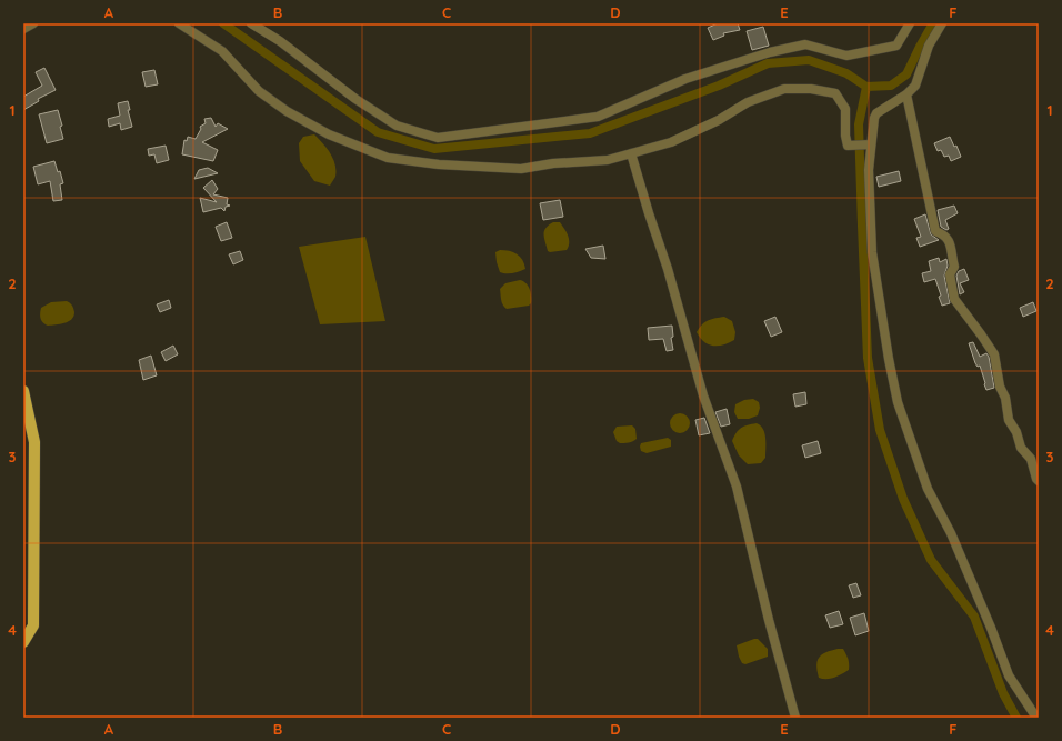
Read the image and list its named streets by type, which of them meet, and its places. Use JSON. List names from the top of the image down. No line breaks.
{"grid":{"columns":["A","B","C","D","E","F"],"rows":["1","2","3","4"]}}
